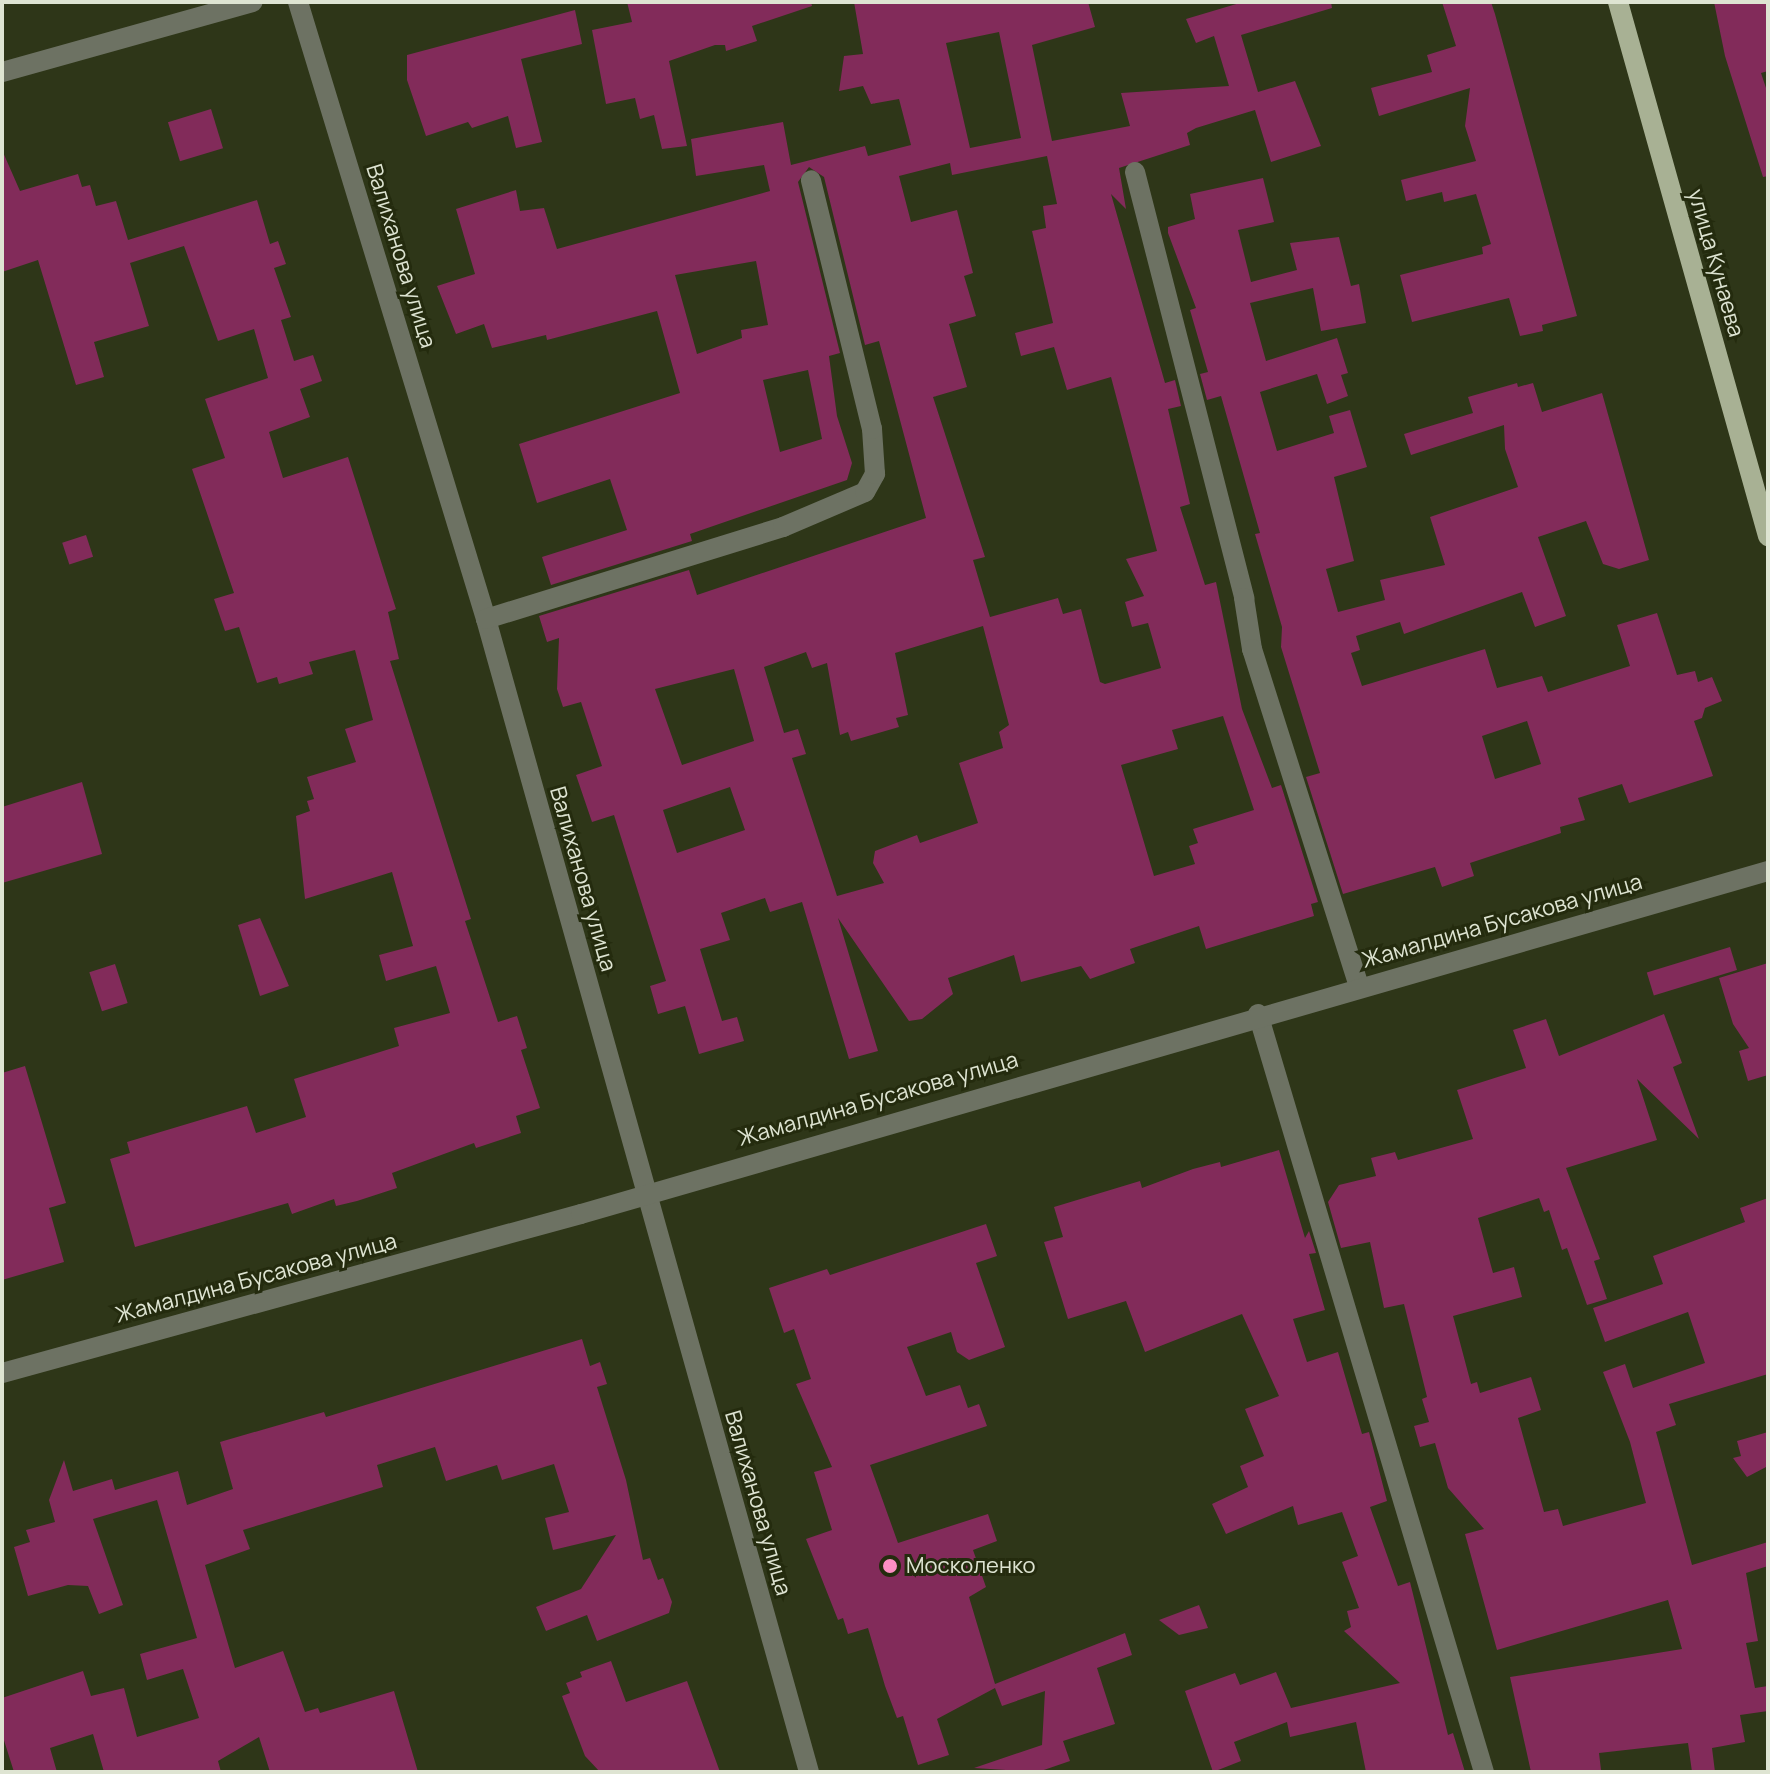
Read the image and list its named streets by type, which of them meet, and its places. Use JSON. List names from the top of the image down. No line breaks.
{"streets":{"main road":["улица Кунаева"],"street":["Валиханова улица","Жамалдина Бусакова улица"]},"crossings":[["Валиханова улица","Жамалдина Бусакова улица"]],"places":["Москоленко"]}
